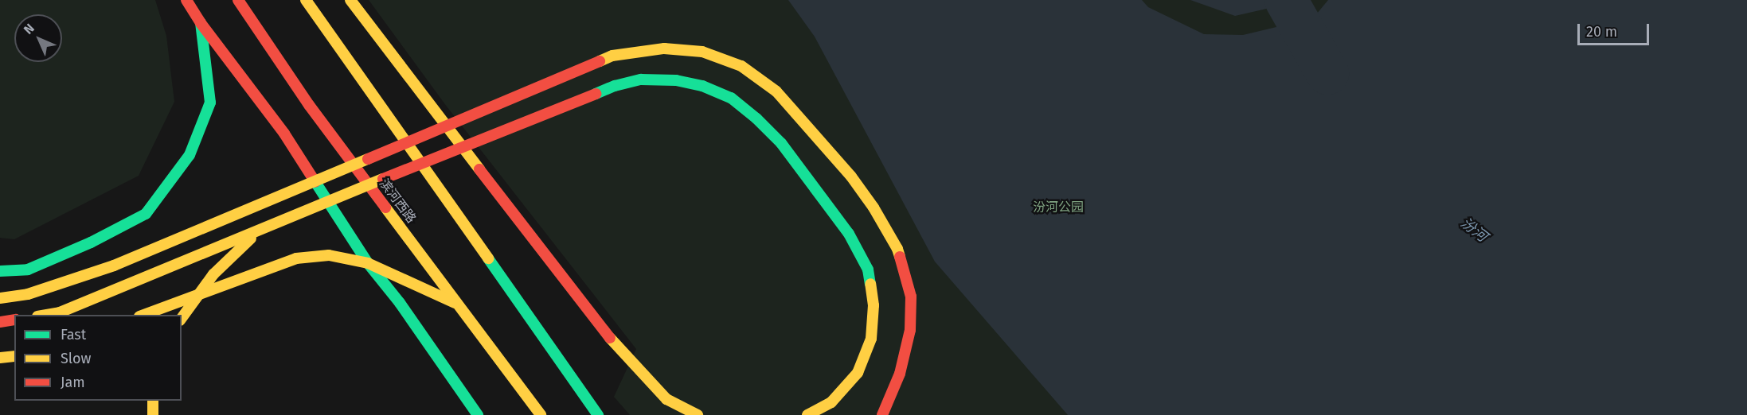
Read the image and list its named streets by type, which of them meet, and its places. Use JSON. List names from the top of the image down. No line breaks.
{"streets":{"main road":["滨河西路"]},"water":["汾河"],"parks":["汾河公园"],"legend":["Fast","Slow","Jam"],"scale_bar":"20 m","north":"top left"}
